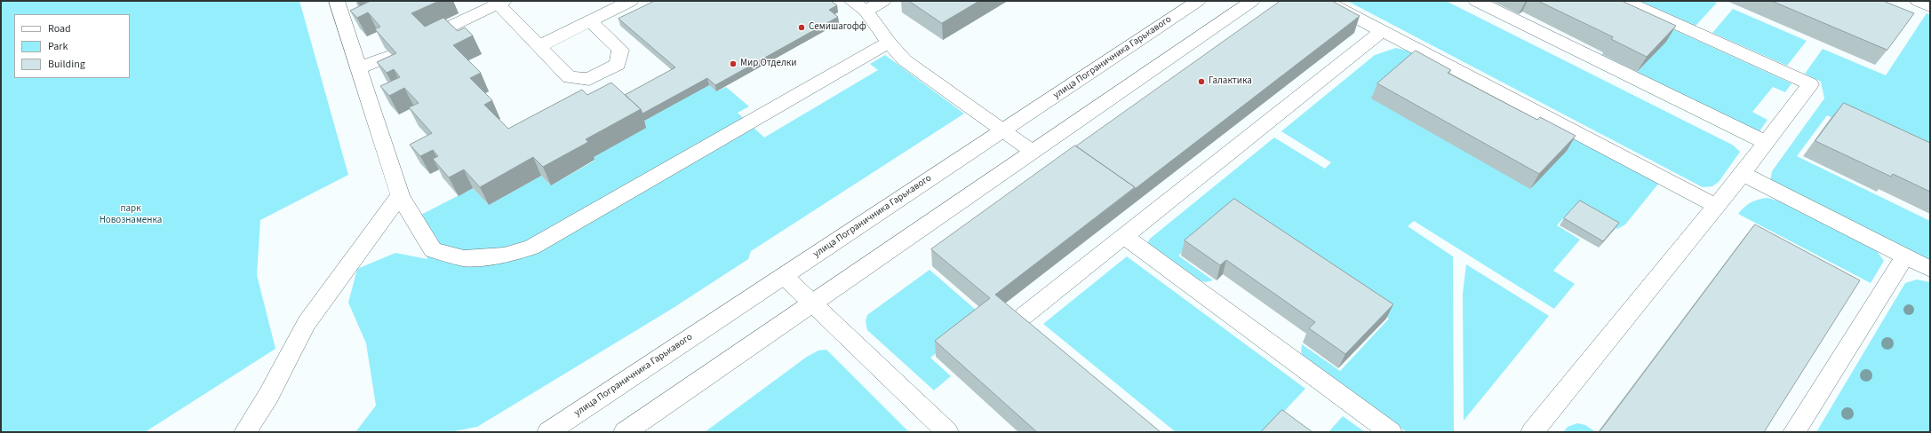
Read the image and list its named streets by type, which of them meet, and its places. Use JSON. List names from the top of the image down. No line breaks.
{"streets":{"street":["улица Пограничника Гарькавого"]},"parks":["парк Новознаменка"],"places":["Семишагофф","Мир Отделки","Галактика"],"legend":["Road","Park","Building"]}
